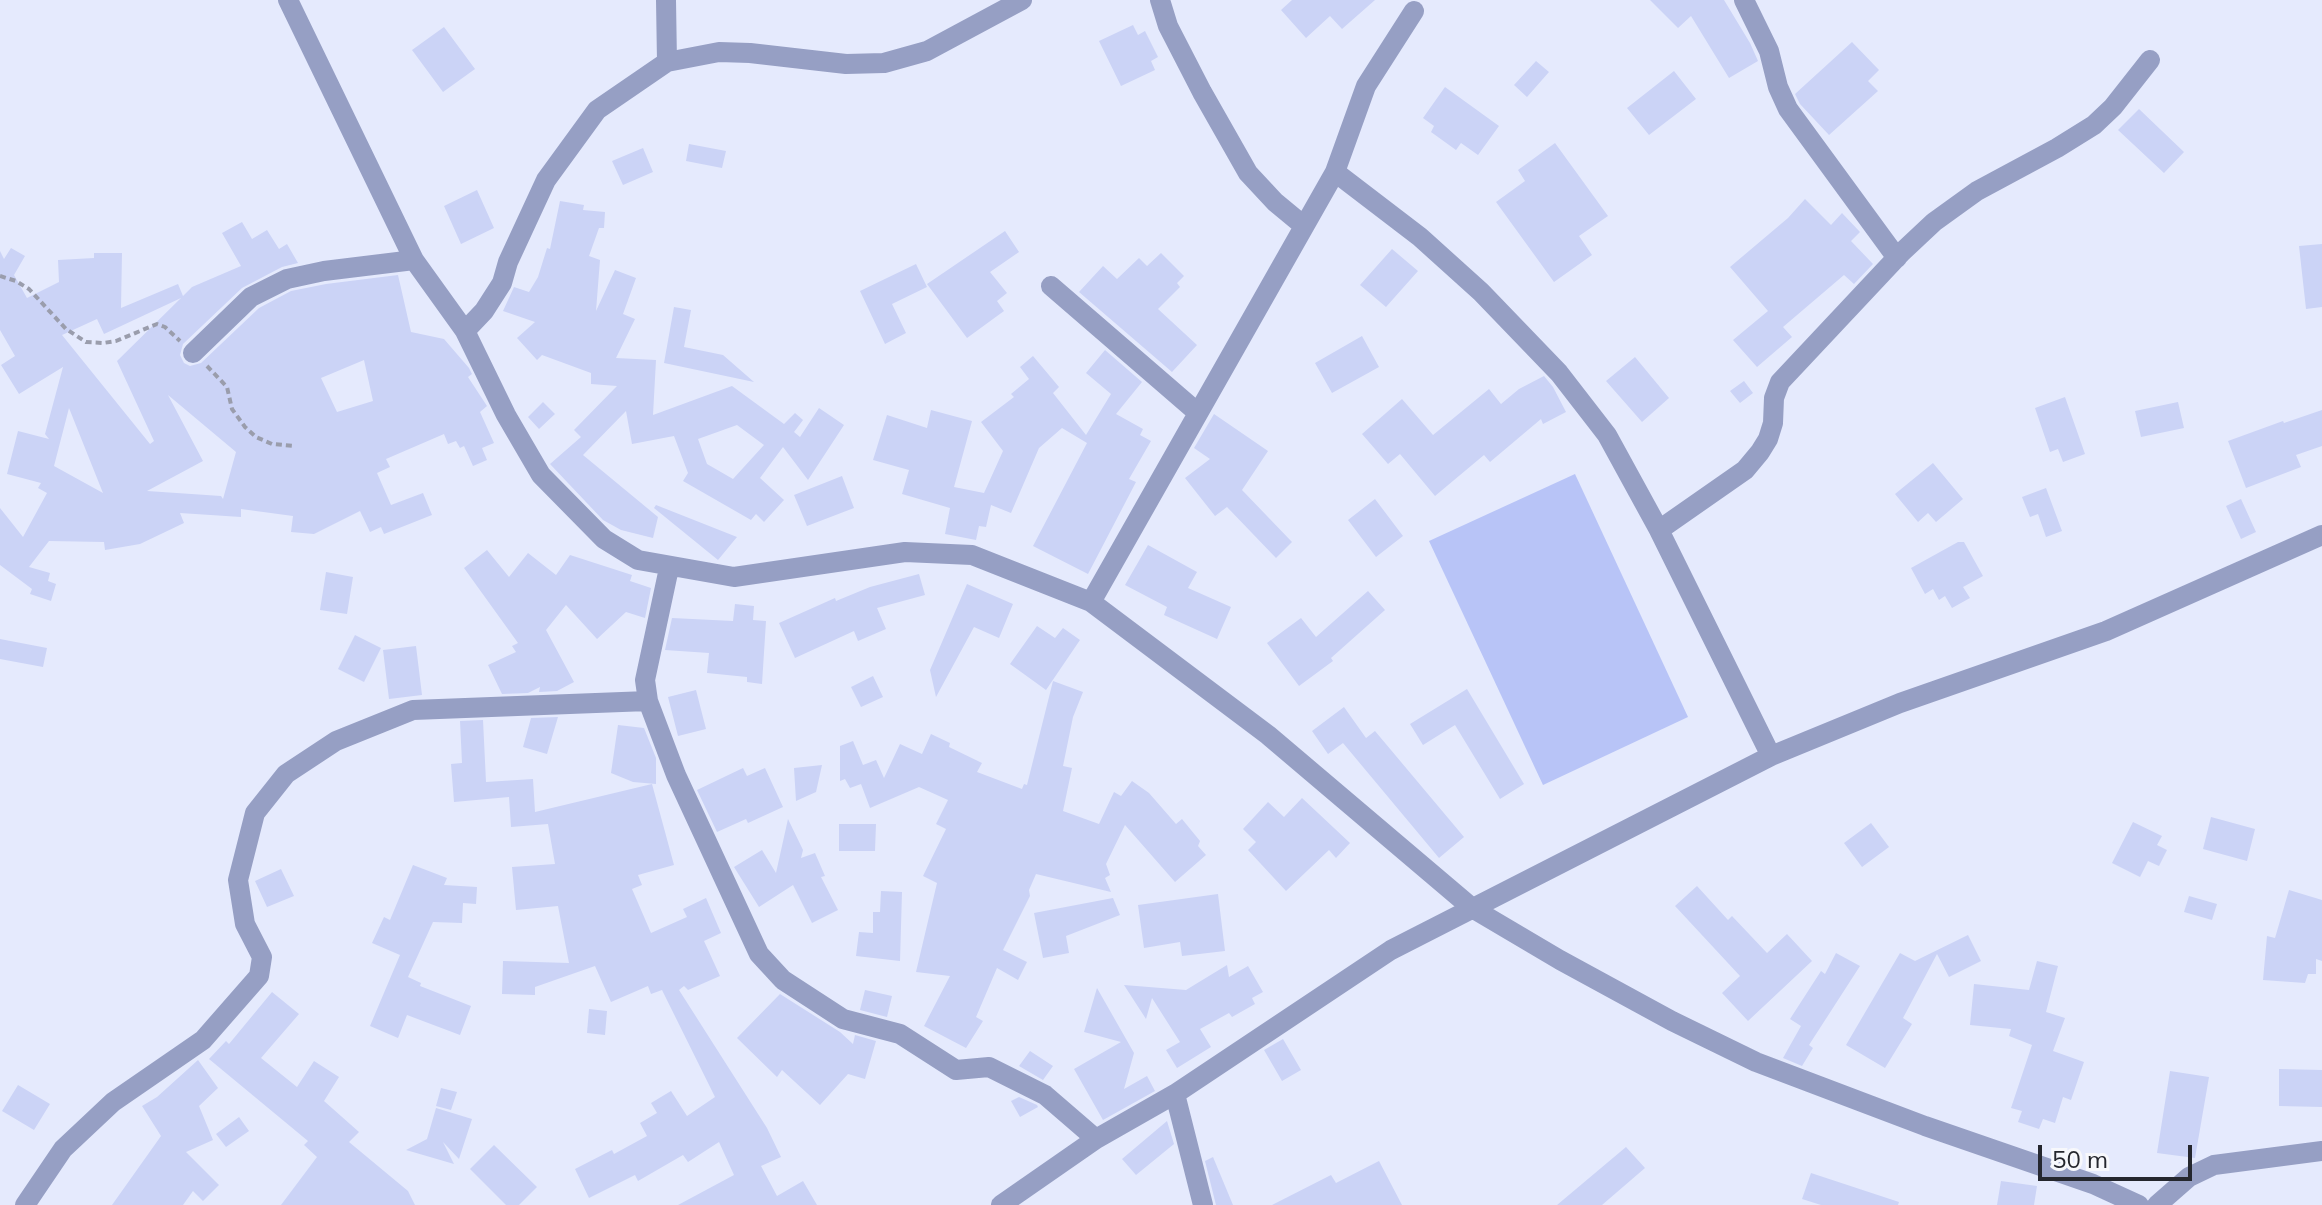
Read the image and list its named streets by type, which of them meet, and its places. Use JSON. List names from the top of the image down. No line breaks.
{"scale_bar":"50 m"}
